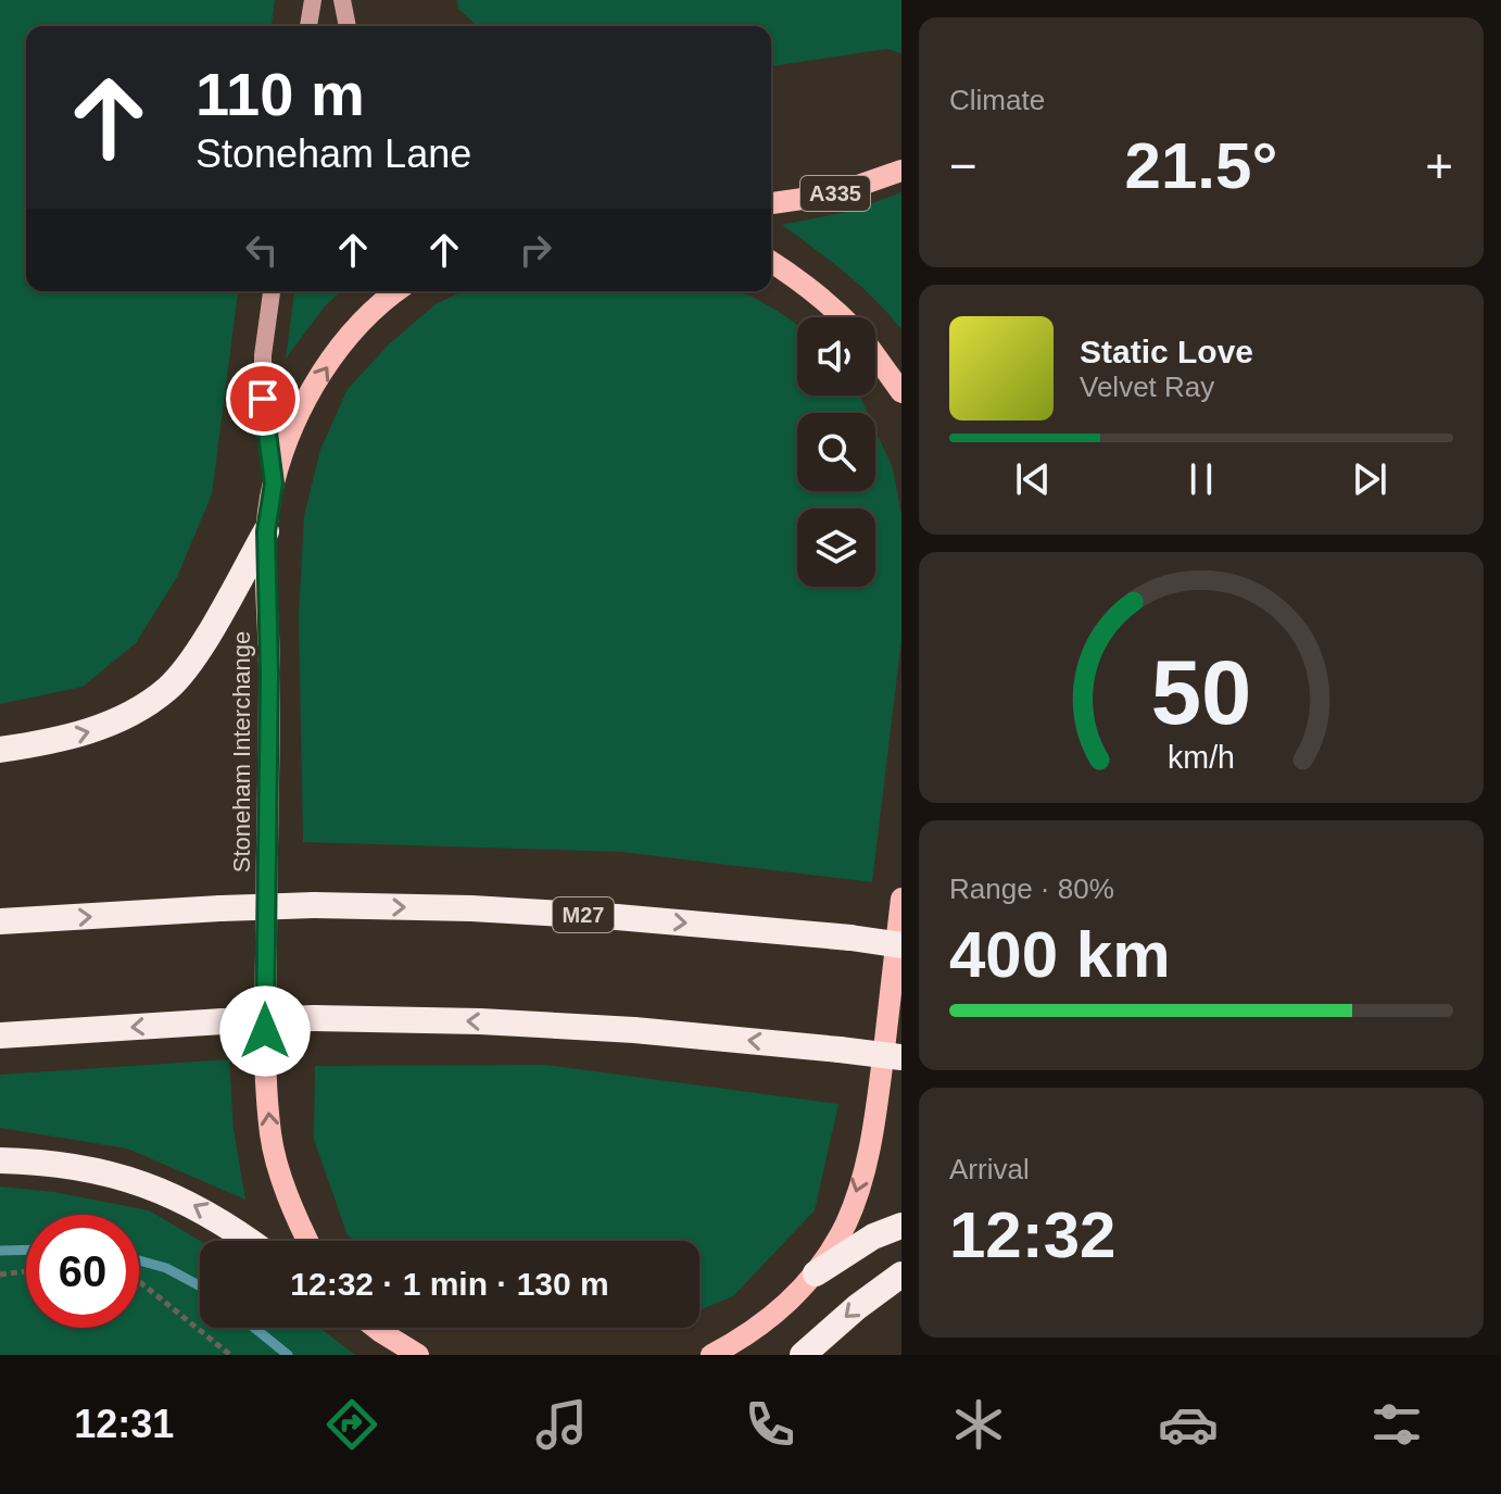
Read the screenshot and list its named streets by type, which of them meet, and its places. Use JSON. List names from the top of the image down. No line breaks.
{"streets":{"highway":["M27"],"main road":["A335","Stoneham Interchange"]},"one_way":["Stoneham Interchange"],"page":{"tile":["Climate",["Range · 80%","400 km"],["Arrival","12:32"]],"turn":["110 m","Stoneham Lane"],"heat":["−","21.5°","+"],"song":["Static Love","Velvet Ray"],"limit":"60","trip":"12:32 · 1 min · 130 m","tabs":"12:31","gauge":["50","km/h"]}}
